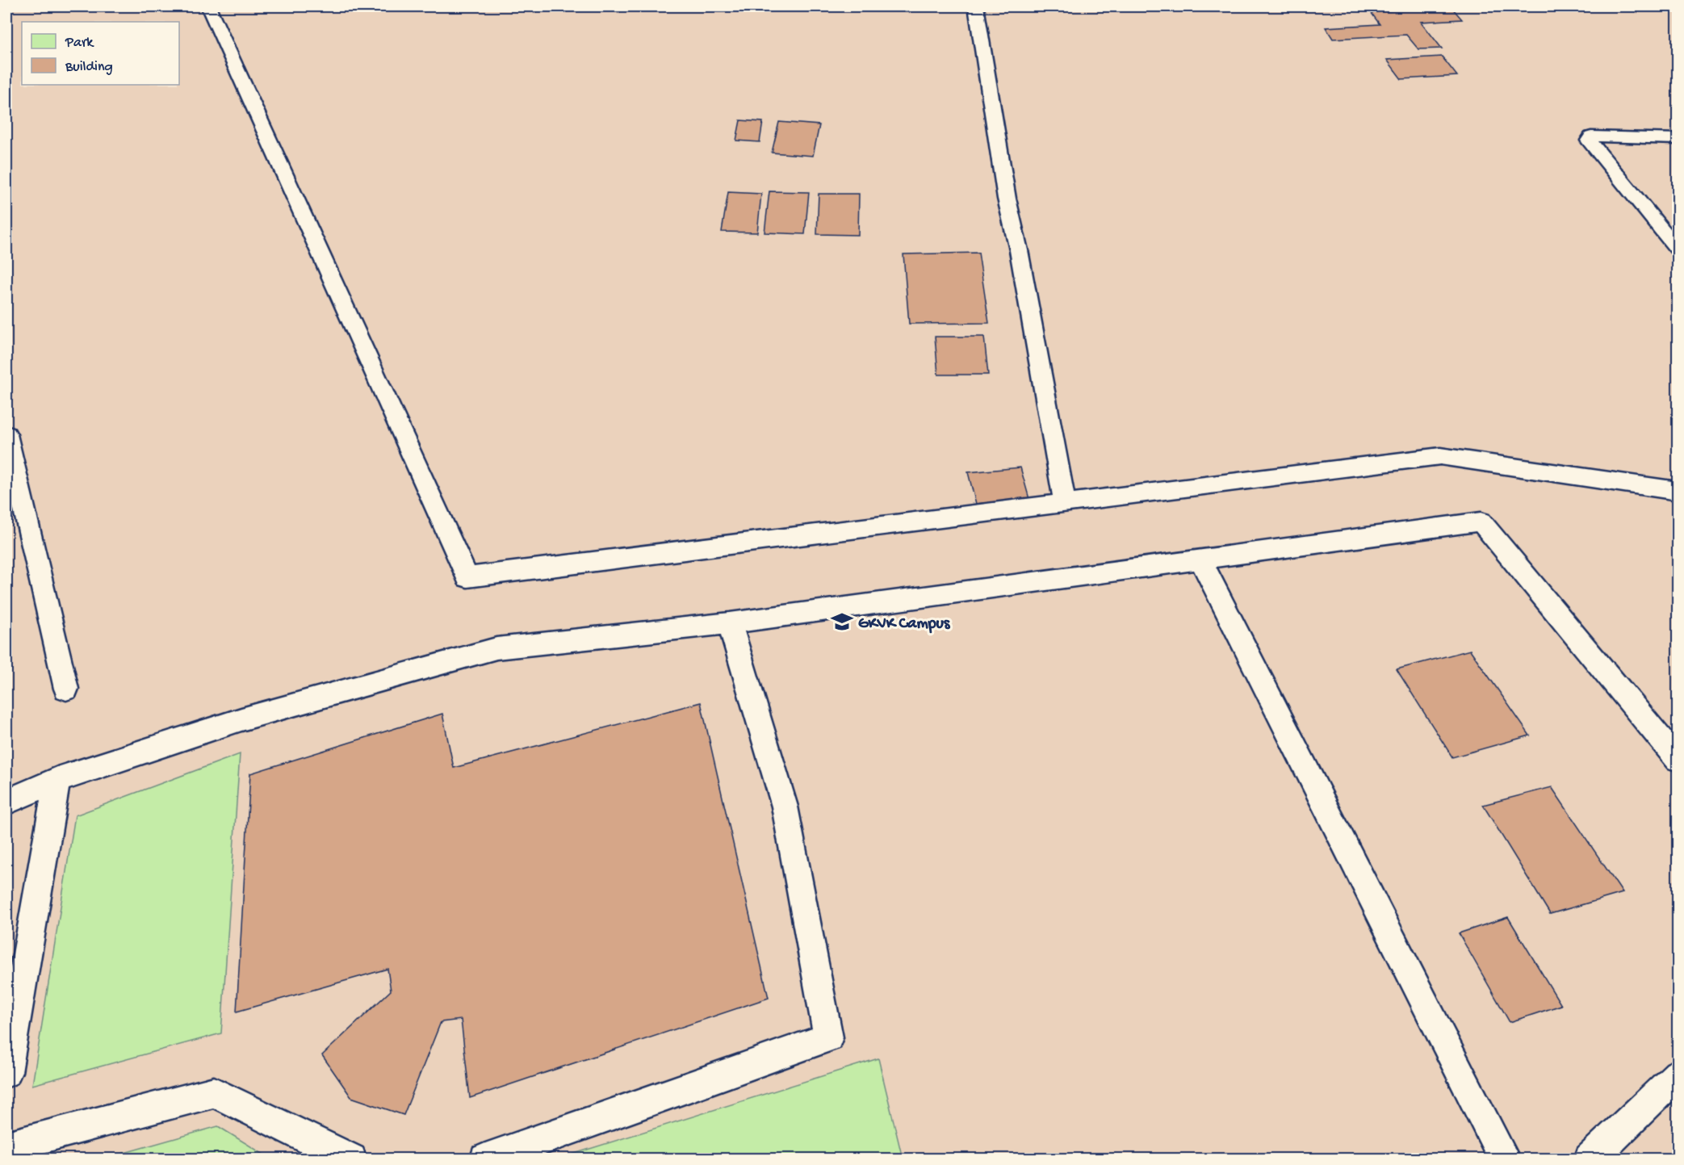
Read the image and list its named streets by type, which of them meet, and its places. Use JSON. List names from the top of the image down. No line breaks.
{"places":{"school or university":["GKVK Campus"]},"legend":["Park","Building"]}
